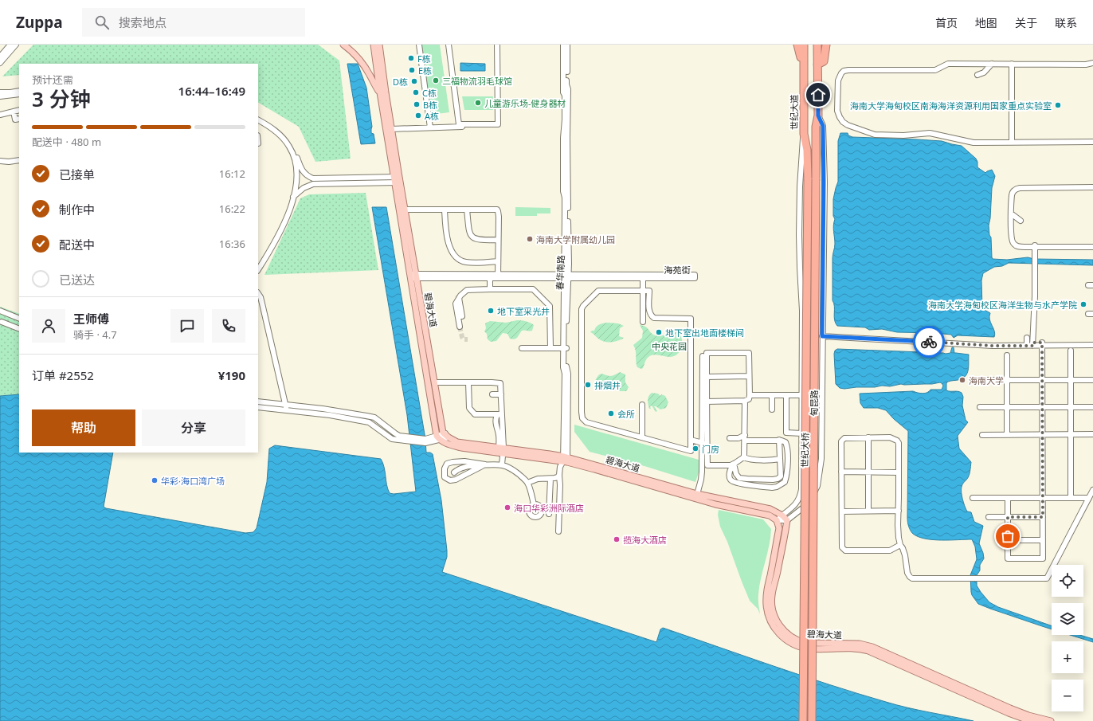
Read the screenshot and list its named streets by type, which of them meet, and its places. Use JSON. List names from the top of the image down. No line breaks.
{"streets":{"highway":["世纪大道","世纪大桥"],"main road":["碧海大道"],"street":["海苑街","春华南路","甸昆路"]},"crossings":[["世纪大道","甸昆路"],["世纪大道","世纪大桥"],["海苑街","春华南路"],["海苑街","碧海大道"],["春华南路","碧海大道"],["碧海大道","甸昆路"],["甸昆路","世纪大桥"]],"parks":["中央花园"],"places":["F栋","E栋","三福物流羽毛球馆","D栋","C栋","儿童游乐场-健身器材","B栋","海南大学海甸校区南海海洋资源利用国家重点实验室","A栋","海南大学附属幼儿园","海南大学海甸校区海洋生物与水产学院","地下室采光井","地下室出地面楼梯间","海南大学","排烟井","会所","门房","华彩·海口湾广场","海口华彩洲际酒店","揽海大酒店"],"page":{"header":"Zuppa","search":"搜索地点","nav":["首页","地图","关于","联系"],"heading":["3 分钟","预计还需","16:44–16:49"],"panel":["王师傅","骑手 · 4.7","订单 #2552","¥190"],"bar":"配送中 · 480 m","list":[["已接单","16:12"],["制作中","16:22"],["配送中","16:36"],"已送达"],"buttons":["帮助","分享"],"map_buttons":["+","−"]}}
